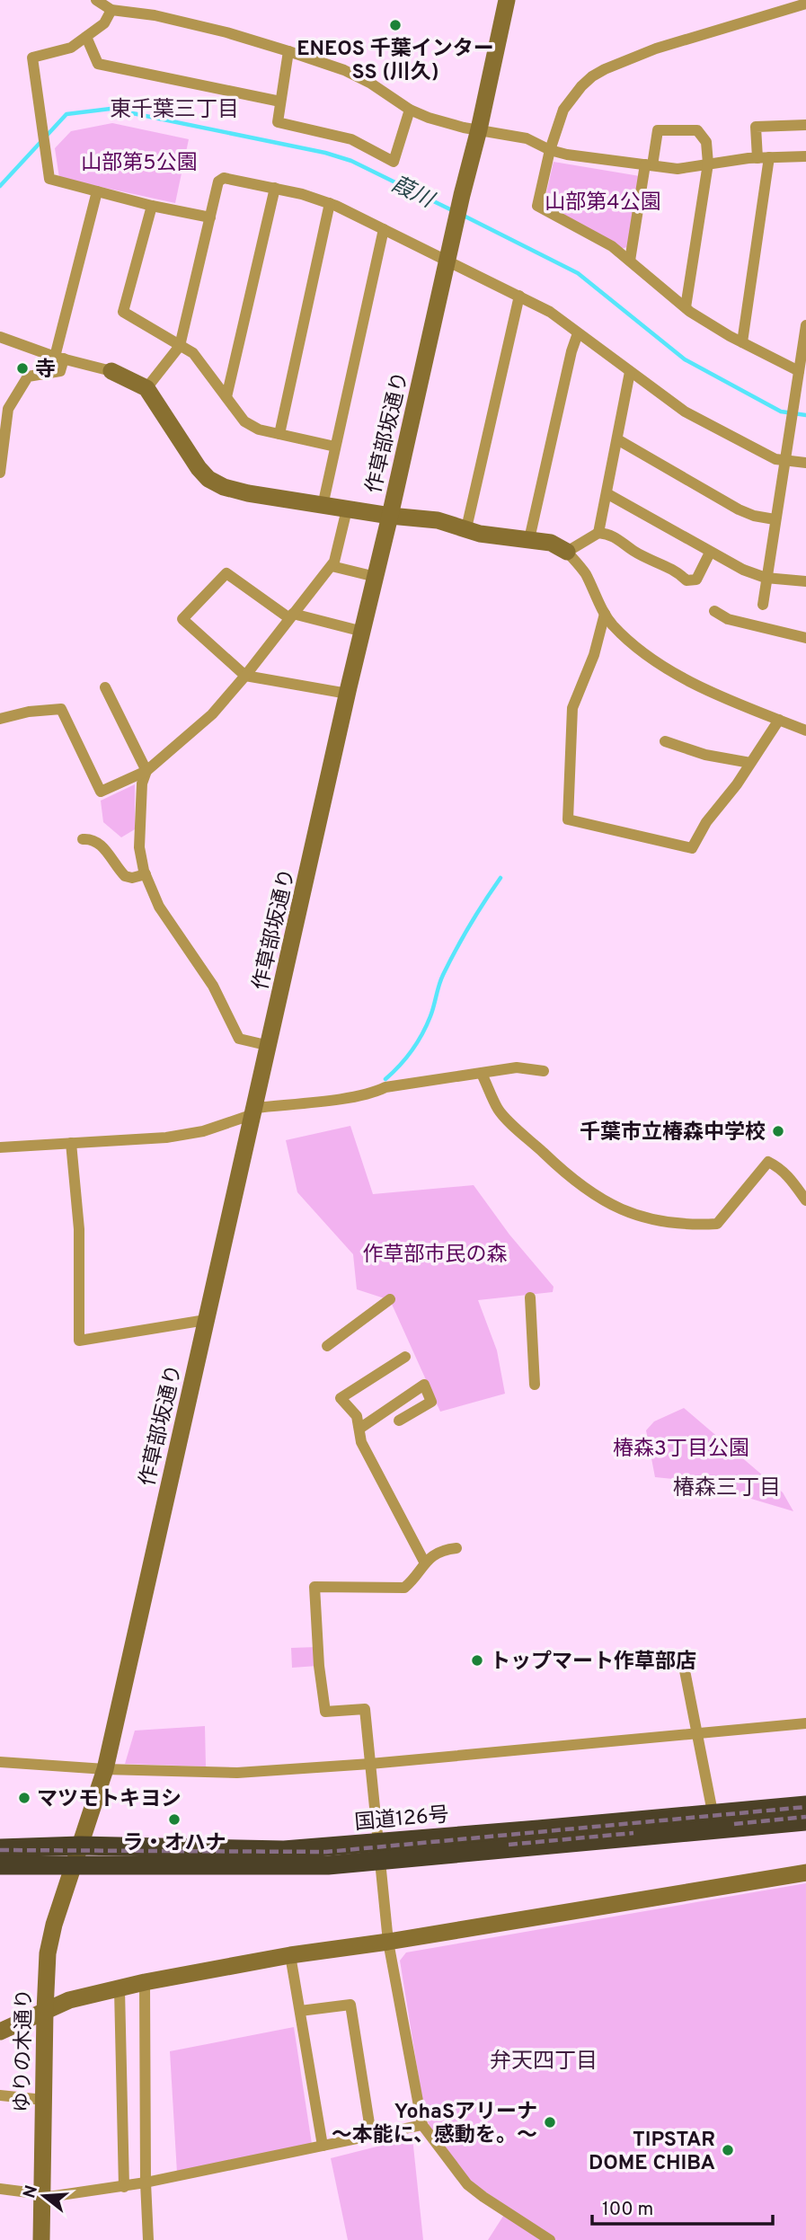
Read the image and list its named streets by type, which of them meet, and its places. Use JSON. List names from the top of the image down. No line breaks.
{"streets":{"highway":["国道126号"],"street":["作草部坂通り","ゆりの木通り"]},"crossings":[["作草部坂通り","国道126号"],["作草部坂通り","ゆりの木通り"],["国道126号","ゆりの木通り"]],"districts":["東千葉三丁目","椿森三丁目","弁天四丁目"],"water":["葭川"],"parks":["山部第5公園","山部第4公園","作草部市民の森","椿森3丁目公園"],"places":["ENEOS 千葉インター SS (川久)","寺","千葉市立椿森中学校","トップマート作草部店","マツモトキヨシ","ラ・オハナ","YohaSアリーナ ～本能に、感動を。～","TIPSTAR DOME CHIBA"],"scale_bar":"100 m","north":"left"}
